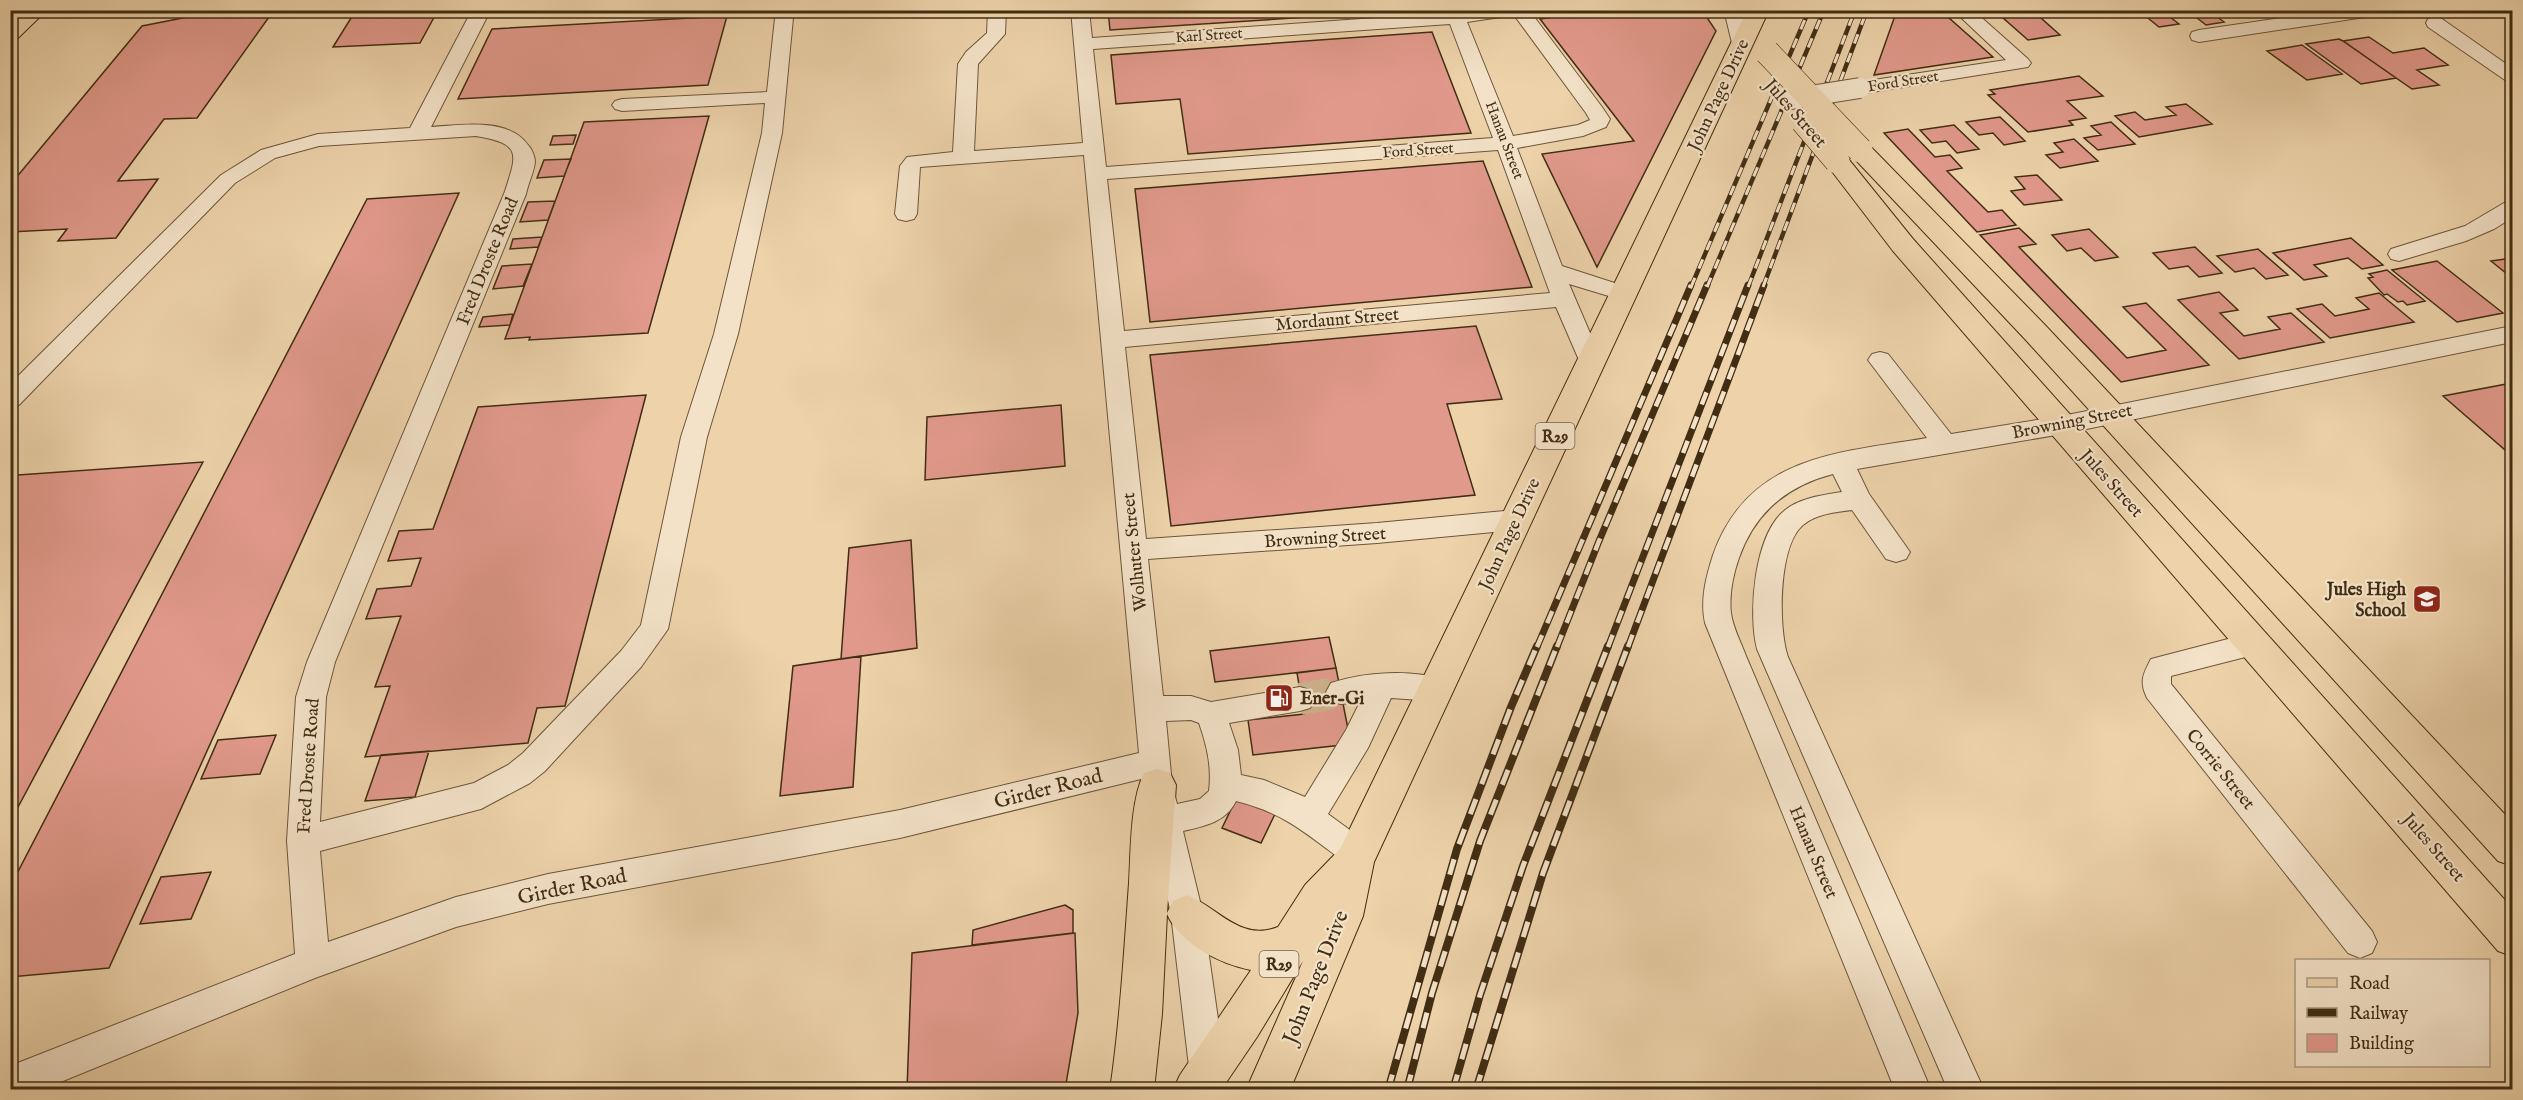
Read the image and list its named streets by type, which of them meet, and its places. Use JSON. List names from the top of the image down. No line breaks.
{"streets":{"main road":["John Page Drive","Jules Street","R29"],"street":["Karl Street","Ford Street","Hanau Street","Fred Droste Road","Mordaunt Street","Browning Street","Wolhuter Street","Corrie Street","Girder Road"]},"crossings":[["Karl Street","Hanau Street"],["Karl Street","Wolhuter Street"],["Ford Street","Jules Street"],["Ford Street","Hanau Street"],["Ford Street","Wolhuter Street"],["John Page Drive","Jules Street"],["John Page Drive","Hanau Street"],["John Page Drive","Browning Street"],["John Page Drive","Wolhuter Street"],["Jules Street","Browning Street"],["Jules Street","Corrie Street"],["Hanau Street","Mordaunt Street"],["Hanau Street","Browning Street"],["Fred Droste Road","Girder Road"],["Mordaunt Street","Wolhuter Street"],["Browning Street","Wolhuter Street"],["Wolhuter Street","Girder Road"]],"places":{"school or university":["Jules High School"],"fuel station":["Ener-Gi"]},"legend":["Road","Railway","Building"]}
